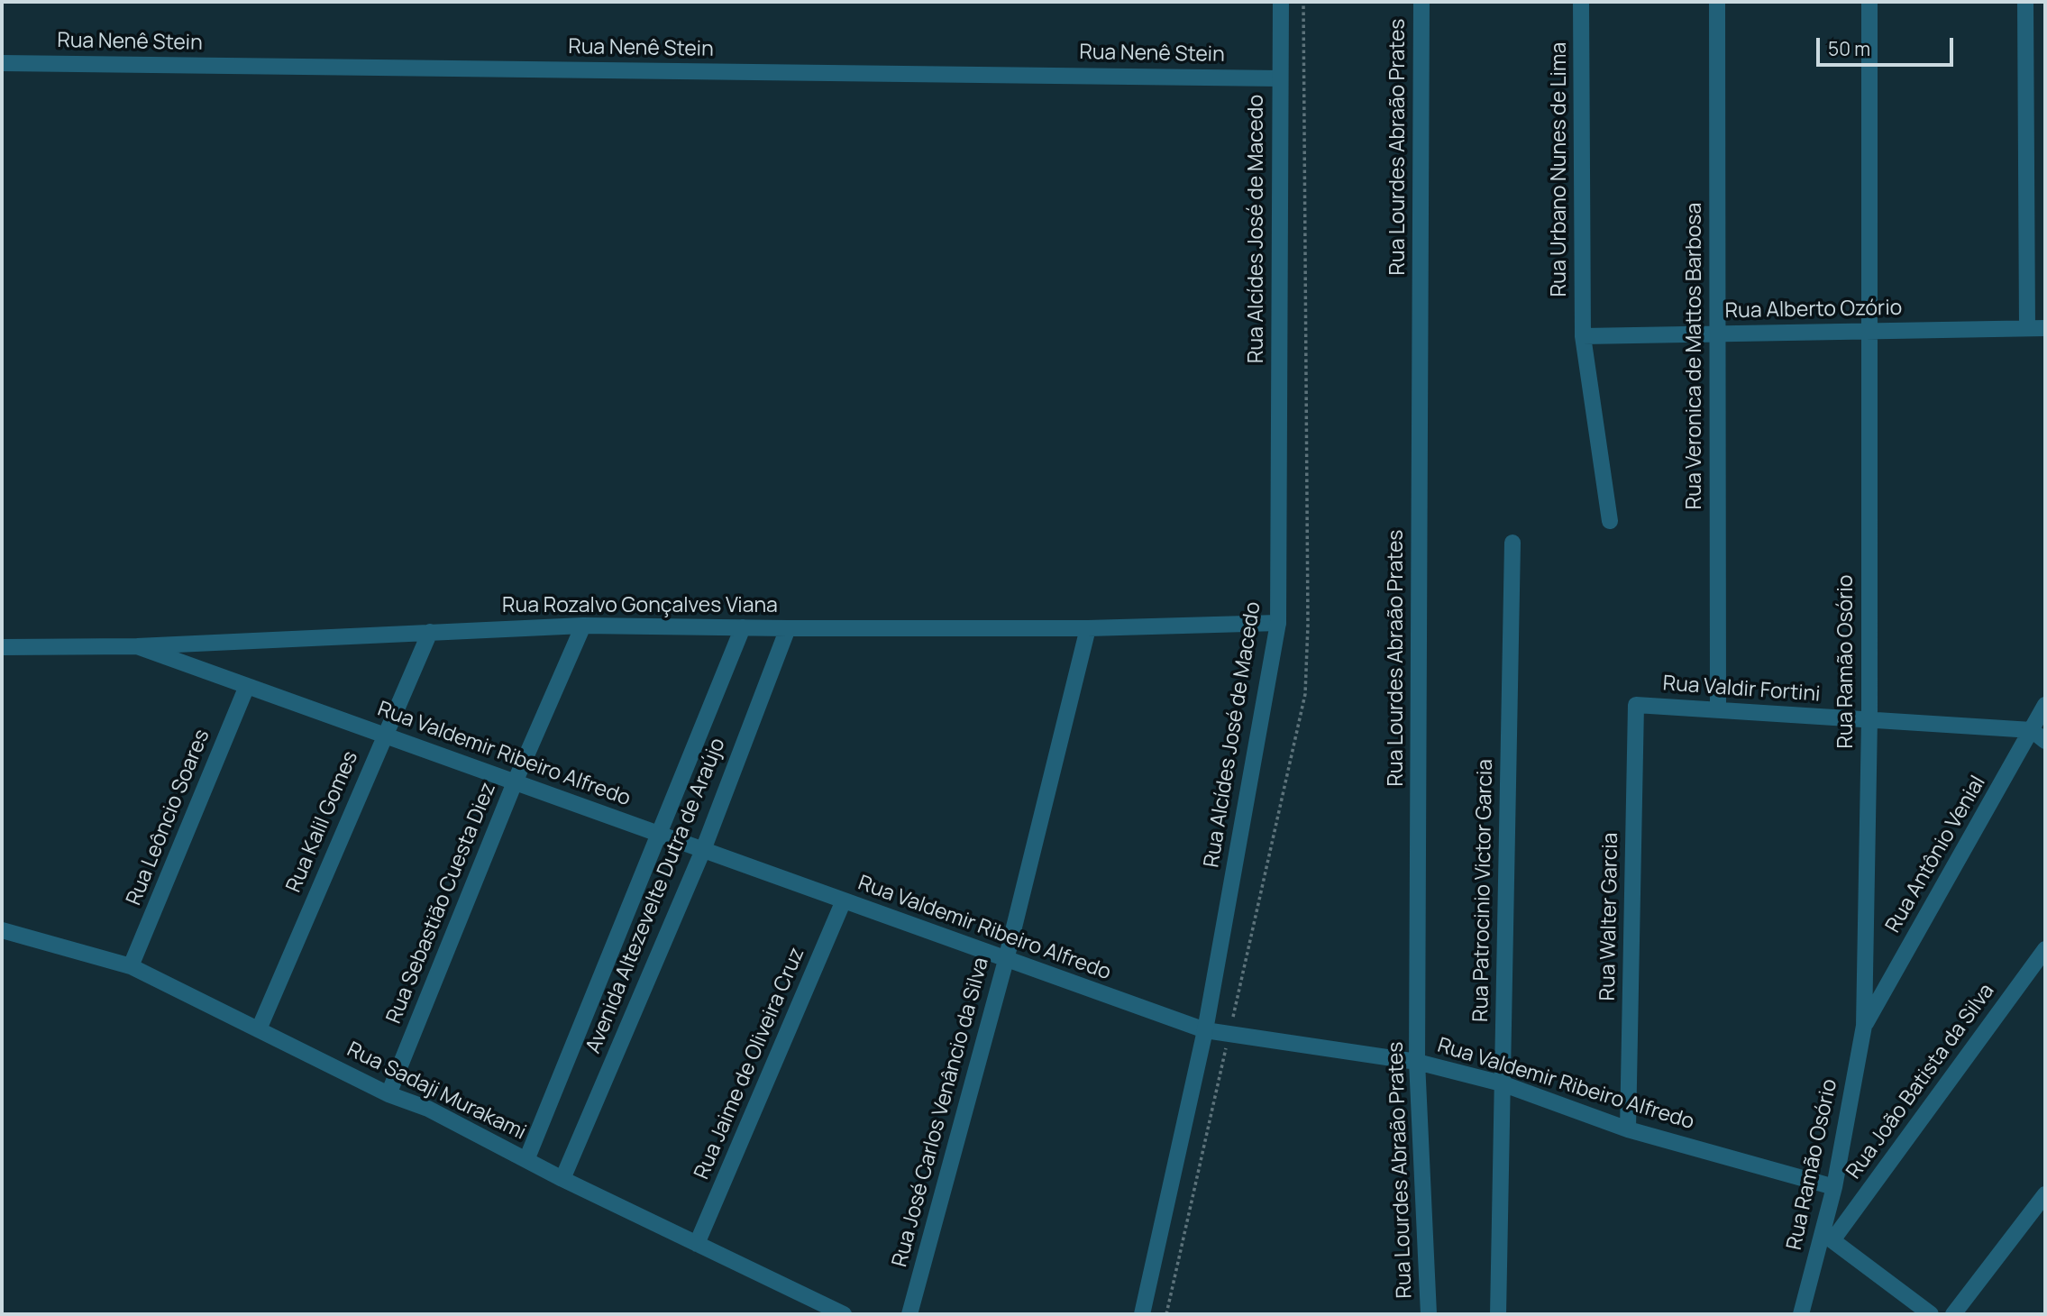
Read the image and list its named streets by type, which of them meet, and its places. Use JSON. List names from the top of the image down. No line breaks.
{"streets":{"street":["Rua Nenê Stein","Rua Lourdes Abraão Prates","Rua Urbano Nunes de Lima","Rua Alcídes José de Macedo","Rua Alberto Ozório","Rua Veronica de Mattos Barbosa","Rua Rozalvo Gonçalves Viana","Rua Ramão Osório","Rua Valdir Fortini","Rua Valdemir Ribeiro Alfredo","Rua Leôncio Soares","Rua Kalil Gomes","Rua Antônio Venial","Rua Patrocinio Victor Garcia","Avenida Altezevelte Dutra de Araújo","Rua Sebastião Cuesta Diez","Rua Walter Garcia","Rua Jaime de Oliveira Cruz","Rua João Batista da Silva","Rua Sadaji Murakami","Rua José Carlos Venâncio da Silva"]},"crossings":[["Rua Nenê Stein","Rua Alcídes José de Macedo"],["Rua Lourdes Abraão Prates","Rua Valdemir Ribeiro Alfredo"],["Rua Urbano Nunes de Lima","Rua Alberto Ozório"],["Rua Alcídes José de Macedo","Rua Rozalvo Gonçalves Viana"],["Rua Alcídes José de Macedo","Rua Valdemir Ribeiro Alfredo"],["Rua Alberto Ozório","Rua Veronica de Mattos Barbosa"],["Rua Alberto Ozório","Rua Ramão Osório"],["Rua Veronica de Mattos Barbosa","Rua Valdir Fortini"],["Rua Rozalvo Gonçalves Viana","Rua Valdemir Ribeiro Alfredo"],["Rua Rozalvo Gonçalves Viana","Rua Kalil Gomes"],["Rua Rozalvo Gonçalves Viana","Avenida Altezevelte Dutra de Araújo"],["Rua Rozalvo Gonçalves Viana","Rua Sebastião Cuesta Diez"],["Rua Rozalvo Gonçalves Viana","Rua José Carlos Venâncio da Silva"],["Rua Ramão Osório","Rua Valdir Fortini"],["Rua Ramão Osório","Rua Valdemir Ribeiro Alfredo"],["Rua Ramão Osório","Rua Antônio Venial"],["Rua Ramão Osório","Rua João Batista da Silva"],["Rua Valdir Fortini","Rua Antônio Venial"],["Rua Valdir Fortini","Rua Walter Garcia"],["Rua Valdemir Ribeiro Alfredo","Rua Leôncio Soares"],["Rua Valdemir Ribeiro Alfredo","Rua Kalil Gomes"],["Rua Valdemir Ribeiro Alfredo","Rua Patrocinio Victor Garcia"],["Rua Valdemir Ribeiro Alfredo","Avenida Altezevelte Dutra de Araújo"],["Rua Valdemir Ribeiro Alfredo","Rua Sebastião Cuesta Diez"],["Rua Valdemir Ribeiro Alfredo","Rua Walter Garcia"],["Rua Valdemir Ribeiro Alfredo","Rua Jaime de Oliveira Cruz"],["Rua Valdemir Ribeiro Alfredo","Rua José Carlos Venâncio da Silva"],["Rua Leôncio Soares","Rua Sadaji Murakami"],["Rua Kalil Gomes","Rua Sadaji Murakami"],["Avenida Altezevelte Dutra de Araújo","Rua Sadaji Murakami"],["Rua Sebastião Cuesta Diez","Rua Sadaji Murakami"],["Rua Jaime de Oliveira Cruz","Rua Sadaji Murakami"]],"scale_bar":"50 m"}
